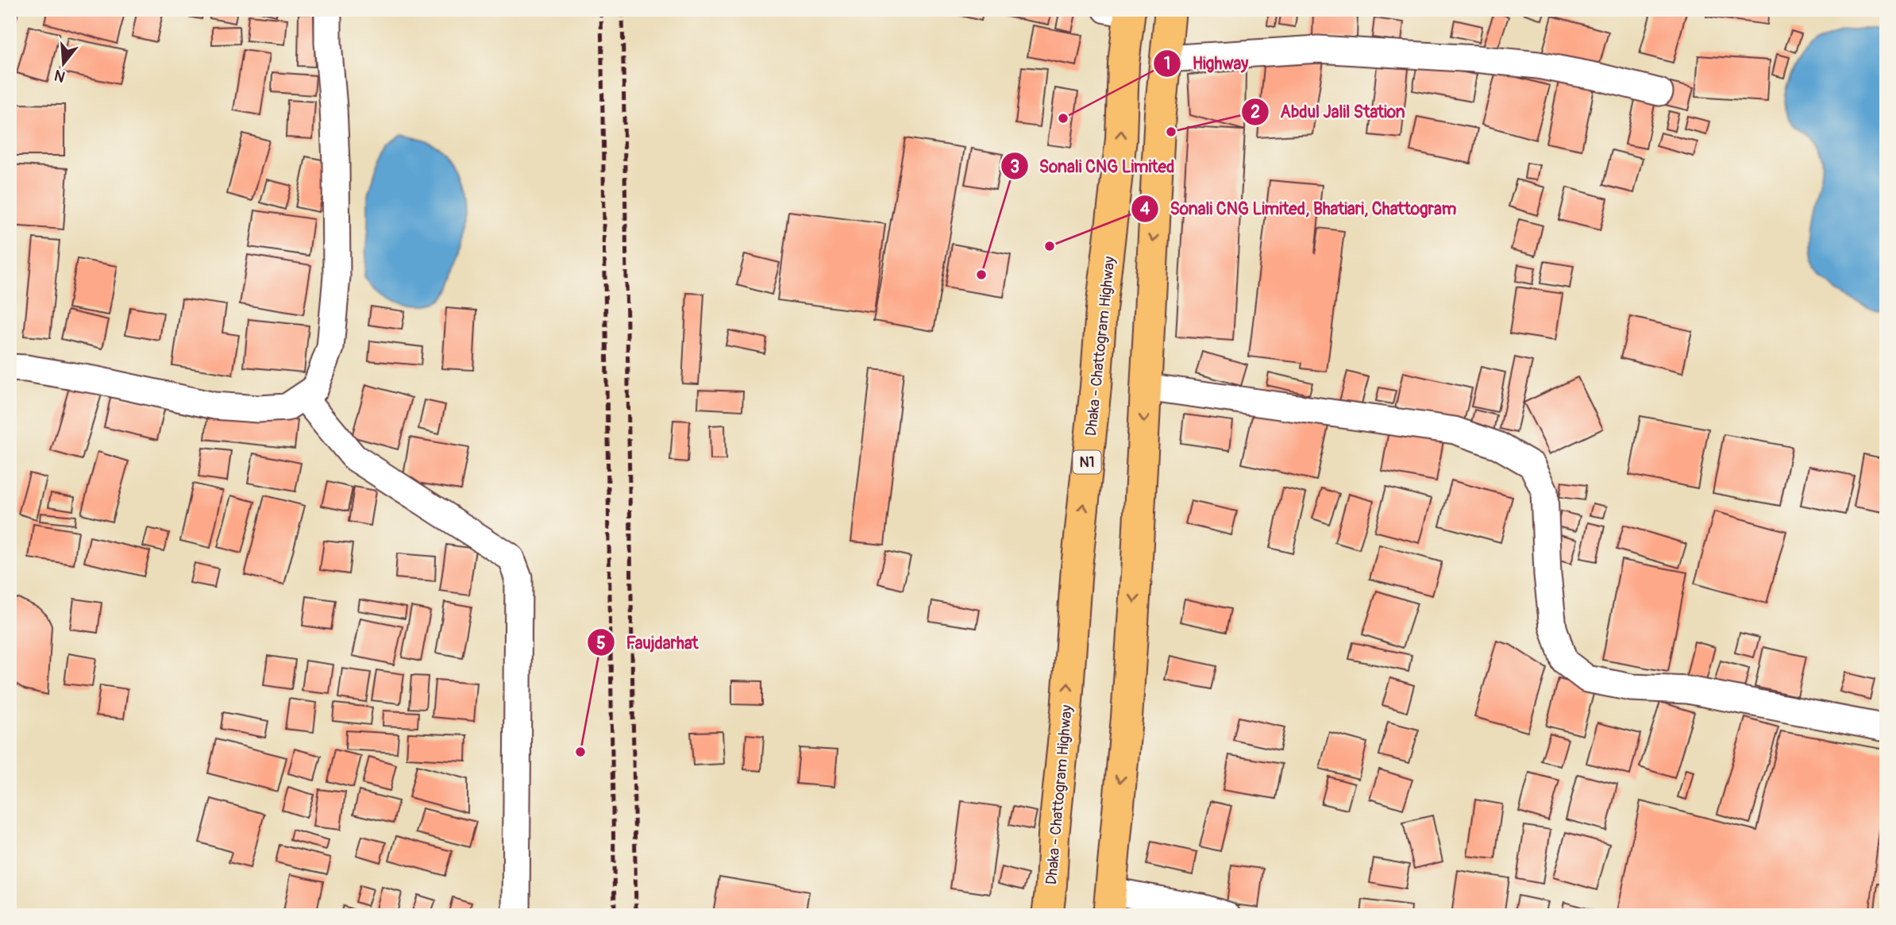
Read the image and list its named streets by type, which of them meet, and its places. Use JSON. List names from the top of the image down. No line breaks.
{"streets":{"highway":["Dhaka - Chattogram Highway","N1"]},"places":["Highway","Abdul Jalil Station","Sonali CNG Limited, Bhatiari, Chattogram","Sonali CNG Limited","Faujdarhat"],"north":"bottom"}
